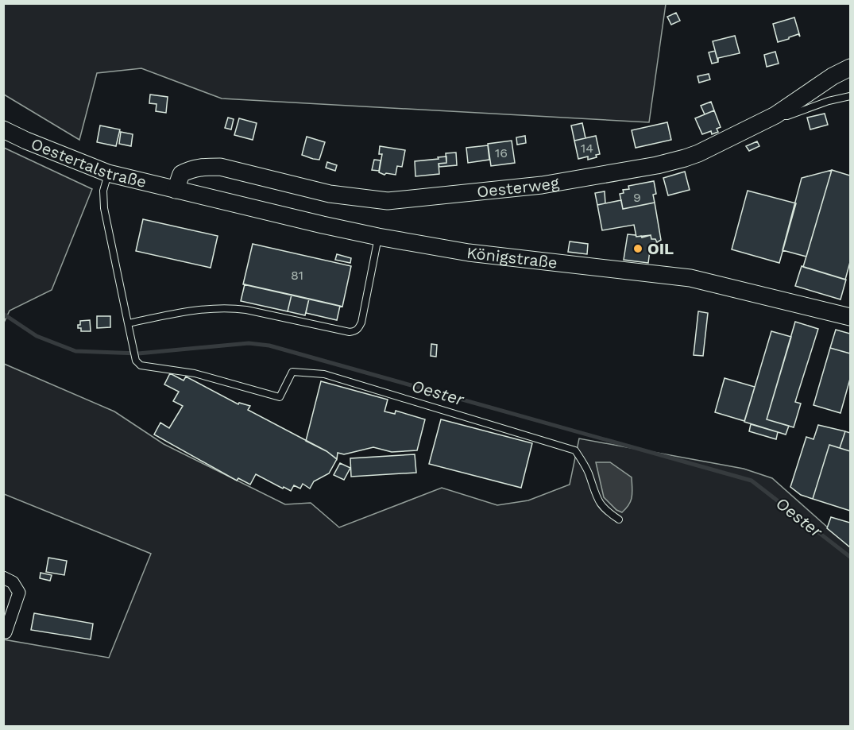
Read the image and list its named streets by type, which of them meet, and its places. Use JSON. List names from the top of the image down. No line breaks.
{"streets":{"main road":["Oestertalstraße","Oesterweg","Königstraße"]},"crossings":[["Oestertalstraße","Oesterweg"],["Oestertalstraße","Königstraße"],["Oesterweg","Königstraße"]],"water":["Oester"],"places":["OIL"],"house_numbers":["14","16","9","81"]}
